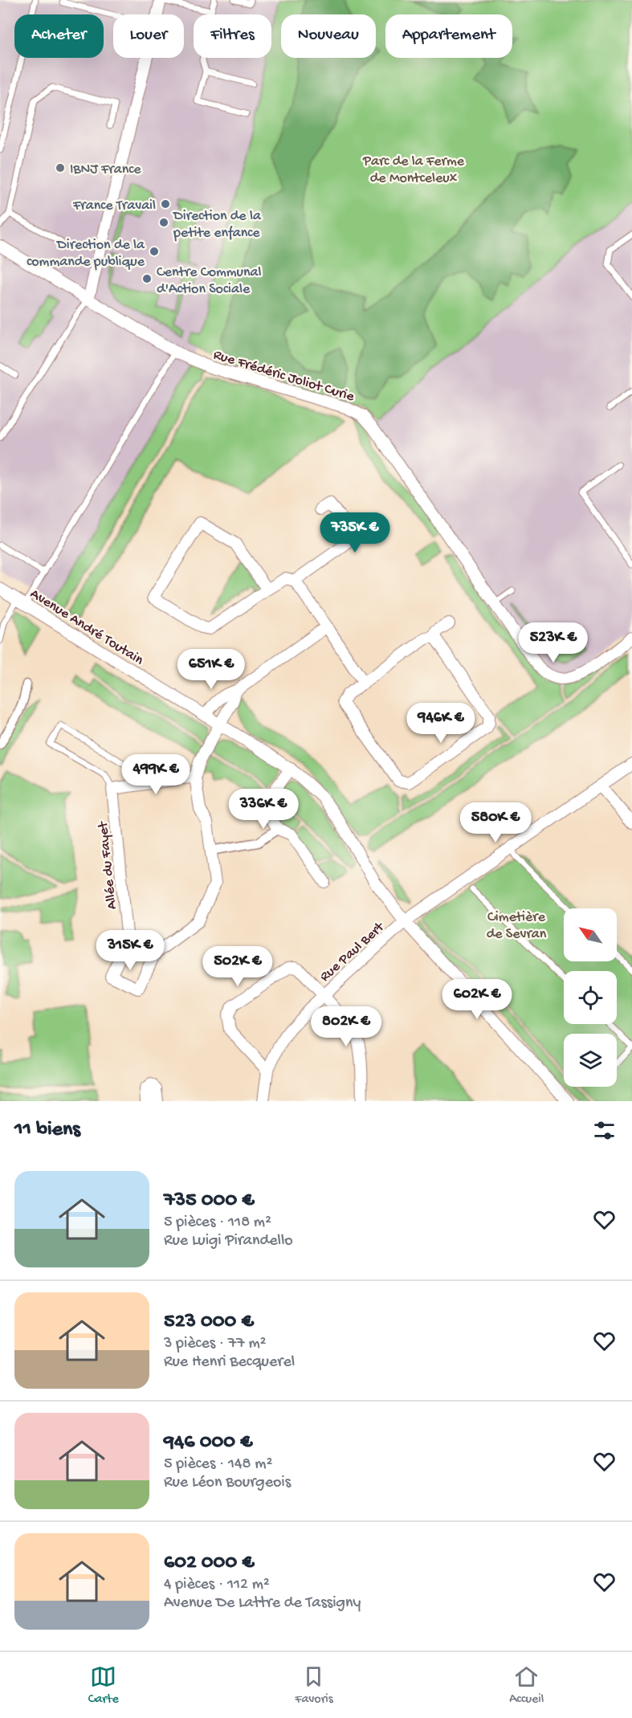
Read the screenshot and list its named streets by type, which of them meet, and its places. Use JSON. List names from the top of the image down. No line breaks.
{"streets":{"street":["Rue Frédéric Joliot Curie","Avenue André Toutain","Allée du Fayet","Rue Paul Bert"]},"crossings":[["Avenue André Toutain","Rue Paul Bert"]],"parks":["Parc de la Ferme de Montceleux","Cimetière de Sevran"],"places":["IBNJ France","France Travail","Direction de la petite enfance","Direction de la commande publique","Centre Communal d'Action Sociale"],"north":"top left","page":{"chip":["Acheter","Louer","Filtres","Nouveau","Appartement"],"price":["735K €","523K €","651K €","946K €","499K €","336K €","580K €","315K €","502K €","602K €","802K €"],"heading":"11 biens","list":[{"name":"735 000 €","note":"5 pièces · 118 m² · Rue Luigi Pirandello"},{"name":"523 000 €","note":"3 pièces · 77 m² · Rue Henri Becquerel"},{"name":"946 000 €","note":"5 pièces · 148 m² · Rue Léon Bourgeois"},{"name":"602 000 €","note":"4 pièces · 112 m² · Avenue De Lattre de Tassigny"}],"tabs":["Carte","Favoris","Accueil"]}}
